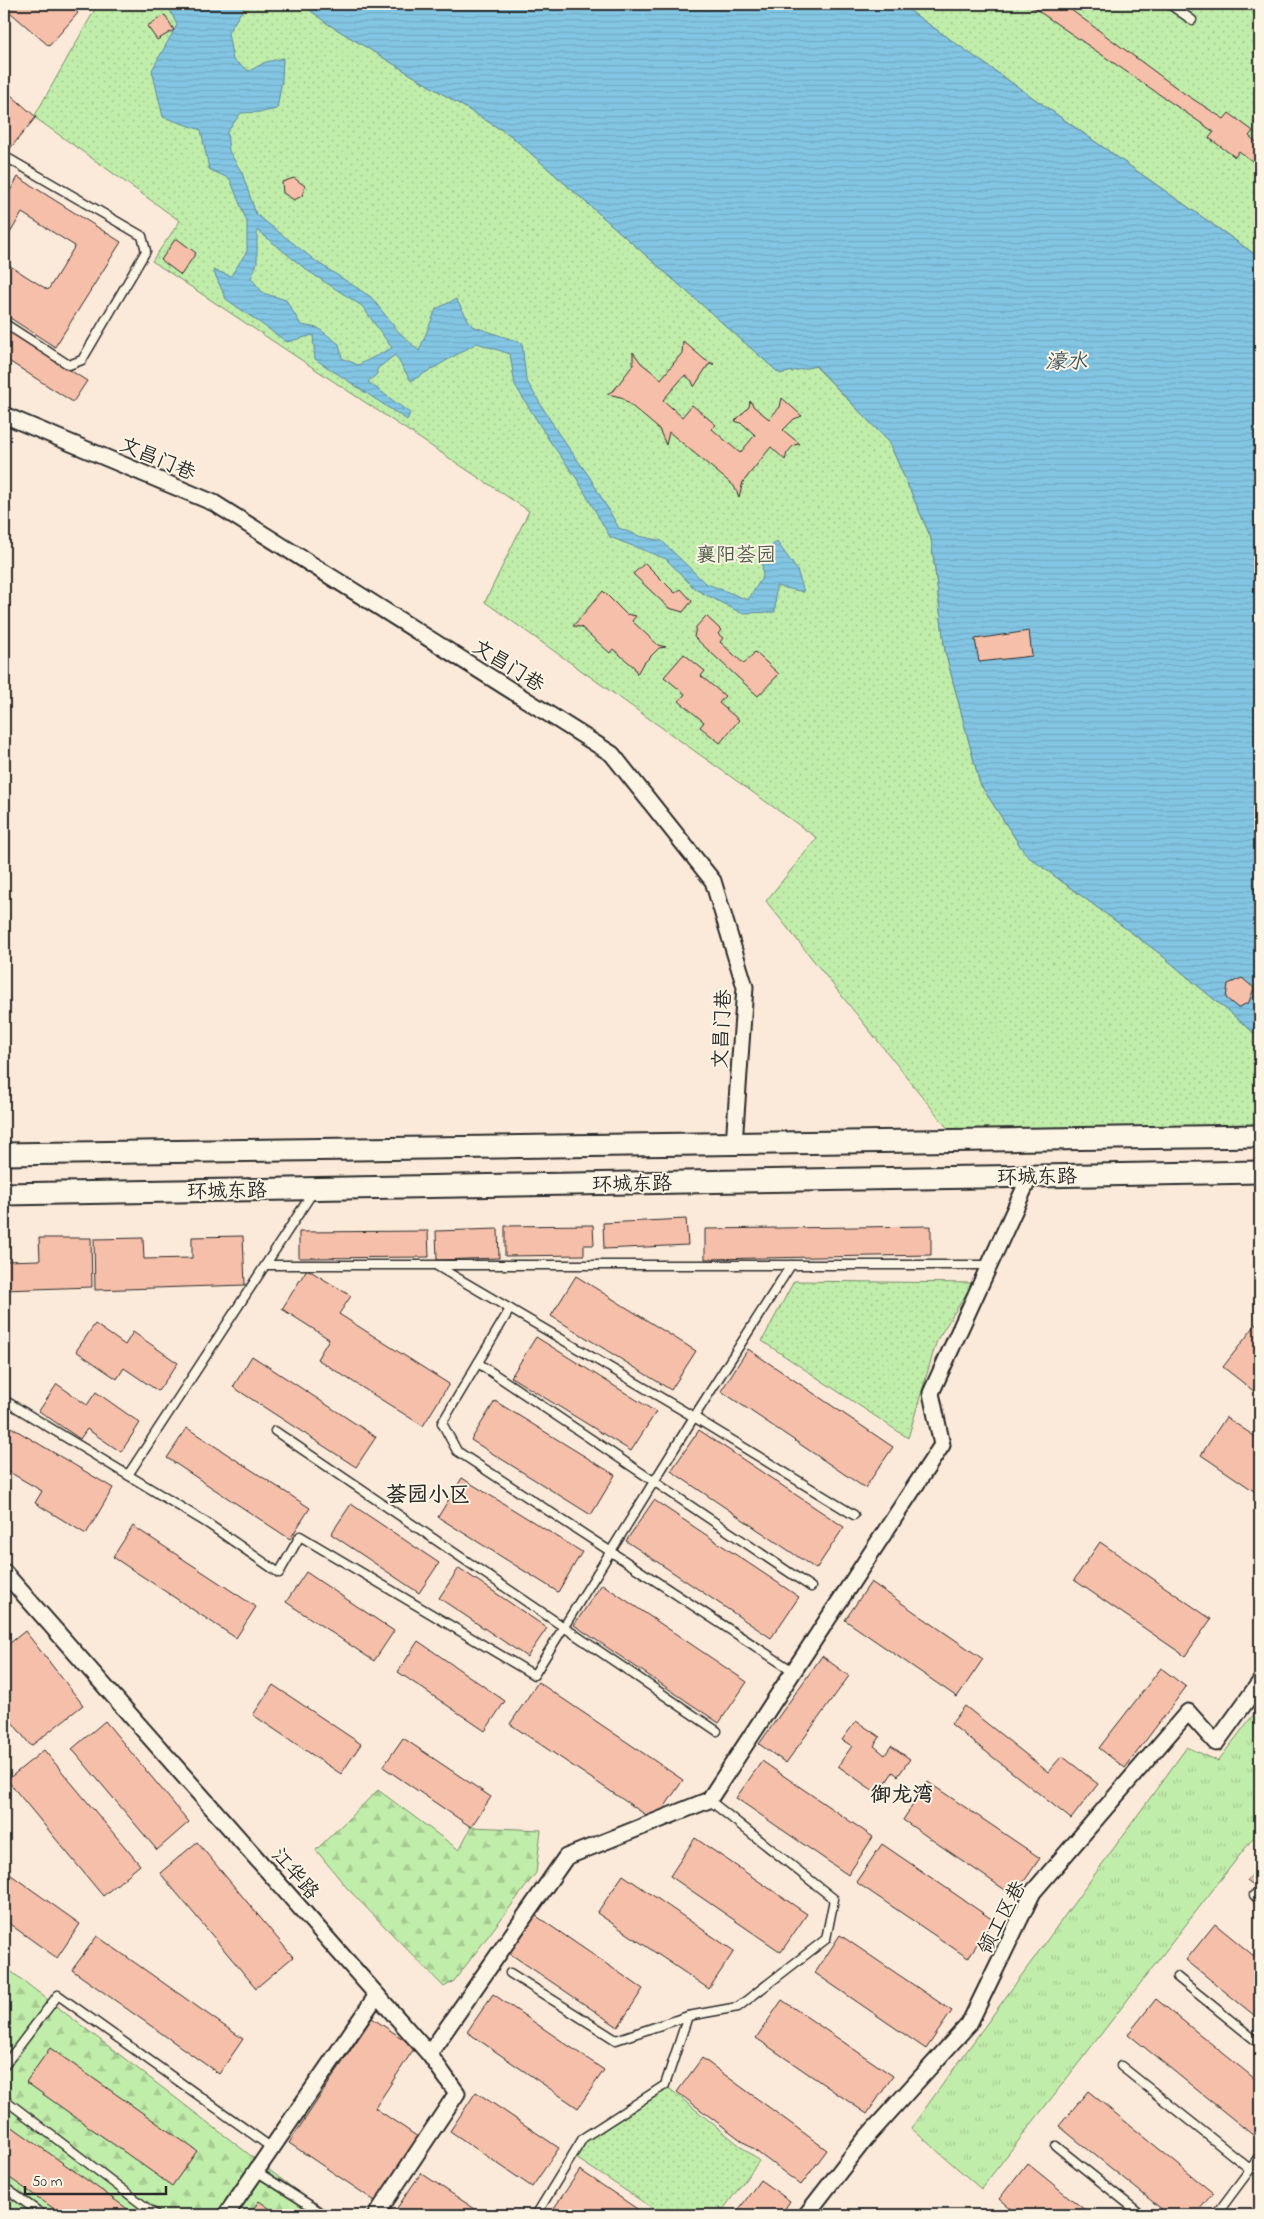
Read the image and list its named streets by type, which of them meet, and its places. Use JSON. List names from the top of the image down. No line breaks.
{"streets":{"main road":["环城东路"],"street":["文昌门巷","江华路","领工区巷"]},"crossings":[["文昌门巷","环城东路"]],"districts":["荟园小区","御龙湾"],"water":["濠水"],"parks":["襄阳荟园"],"scale_bar":"50 m"}
